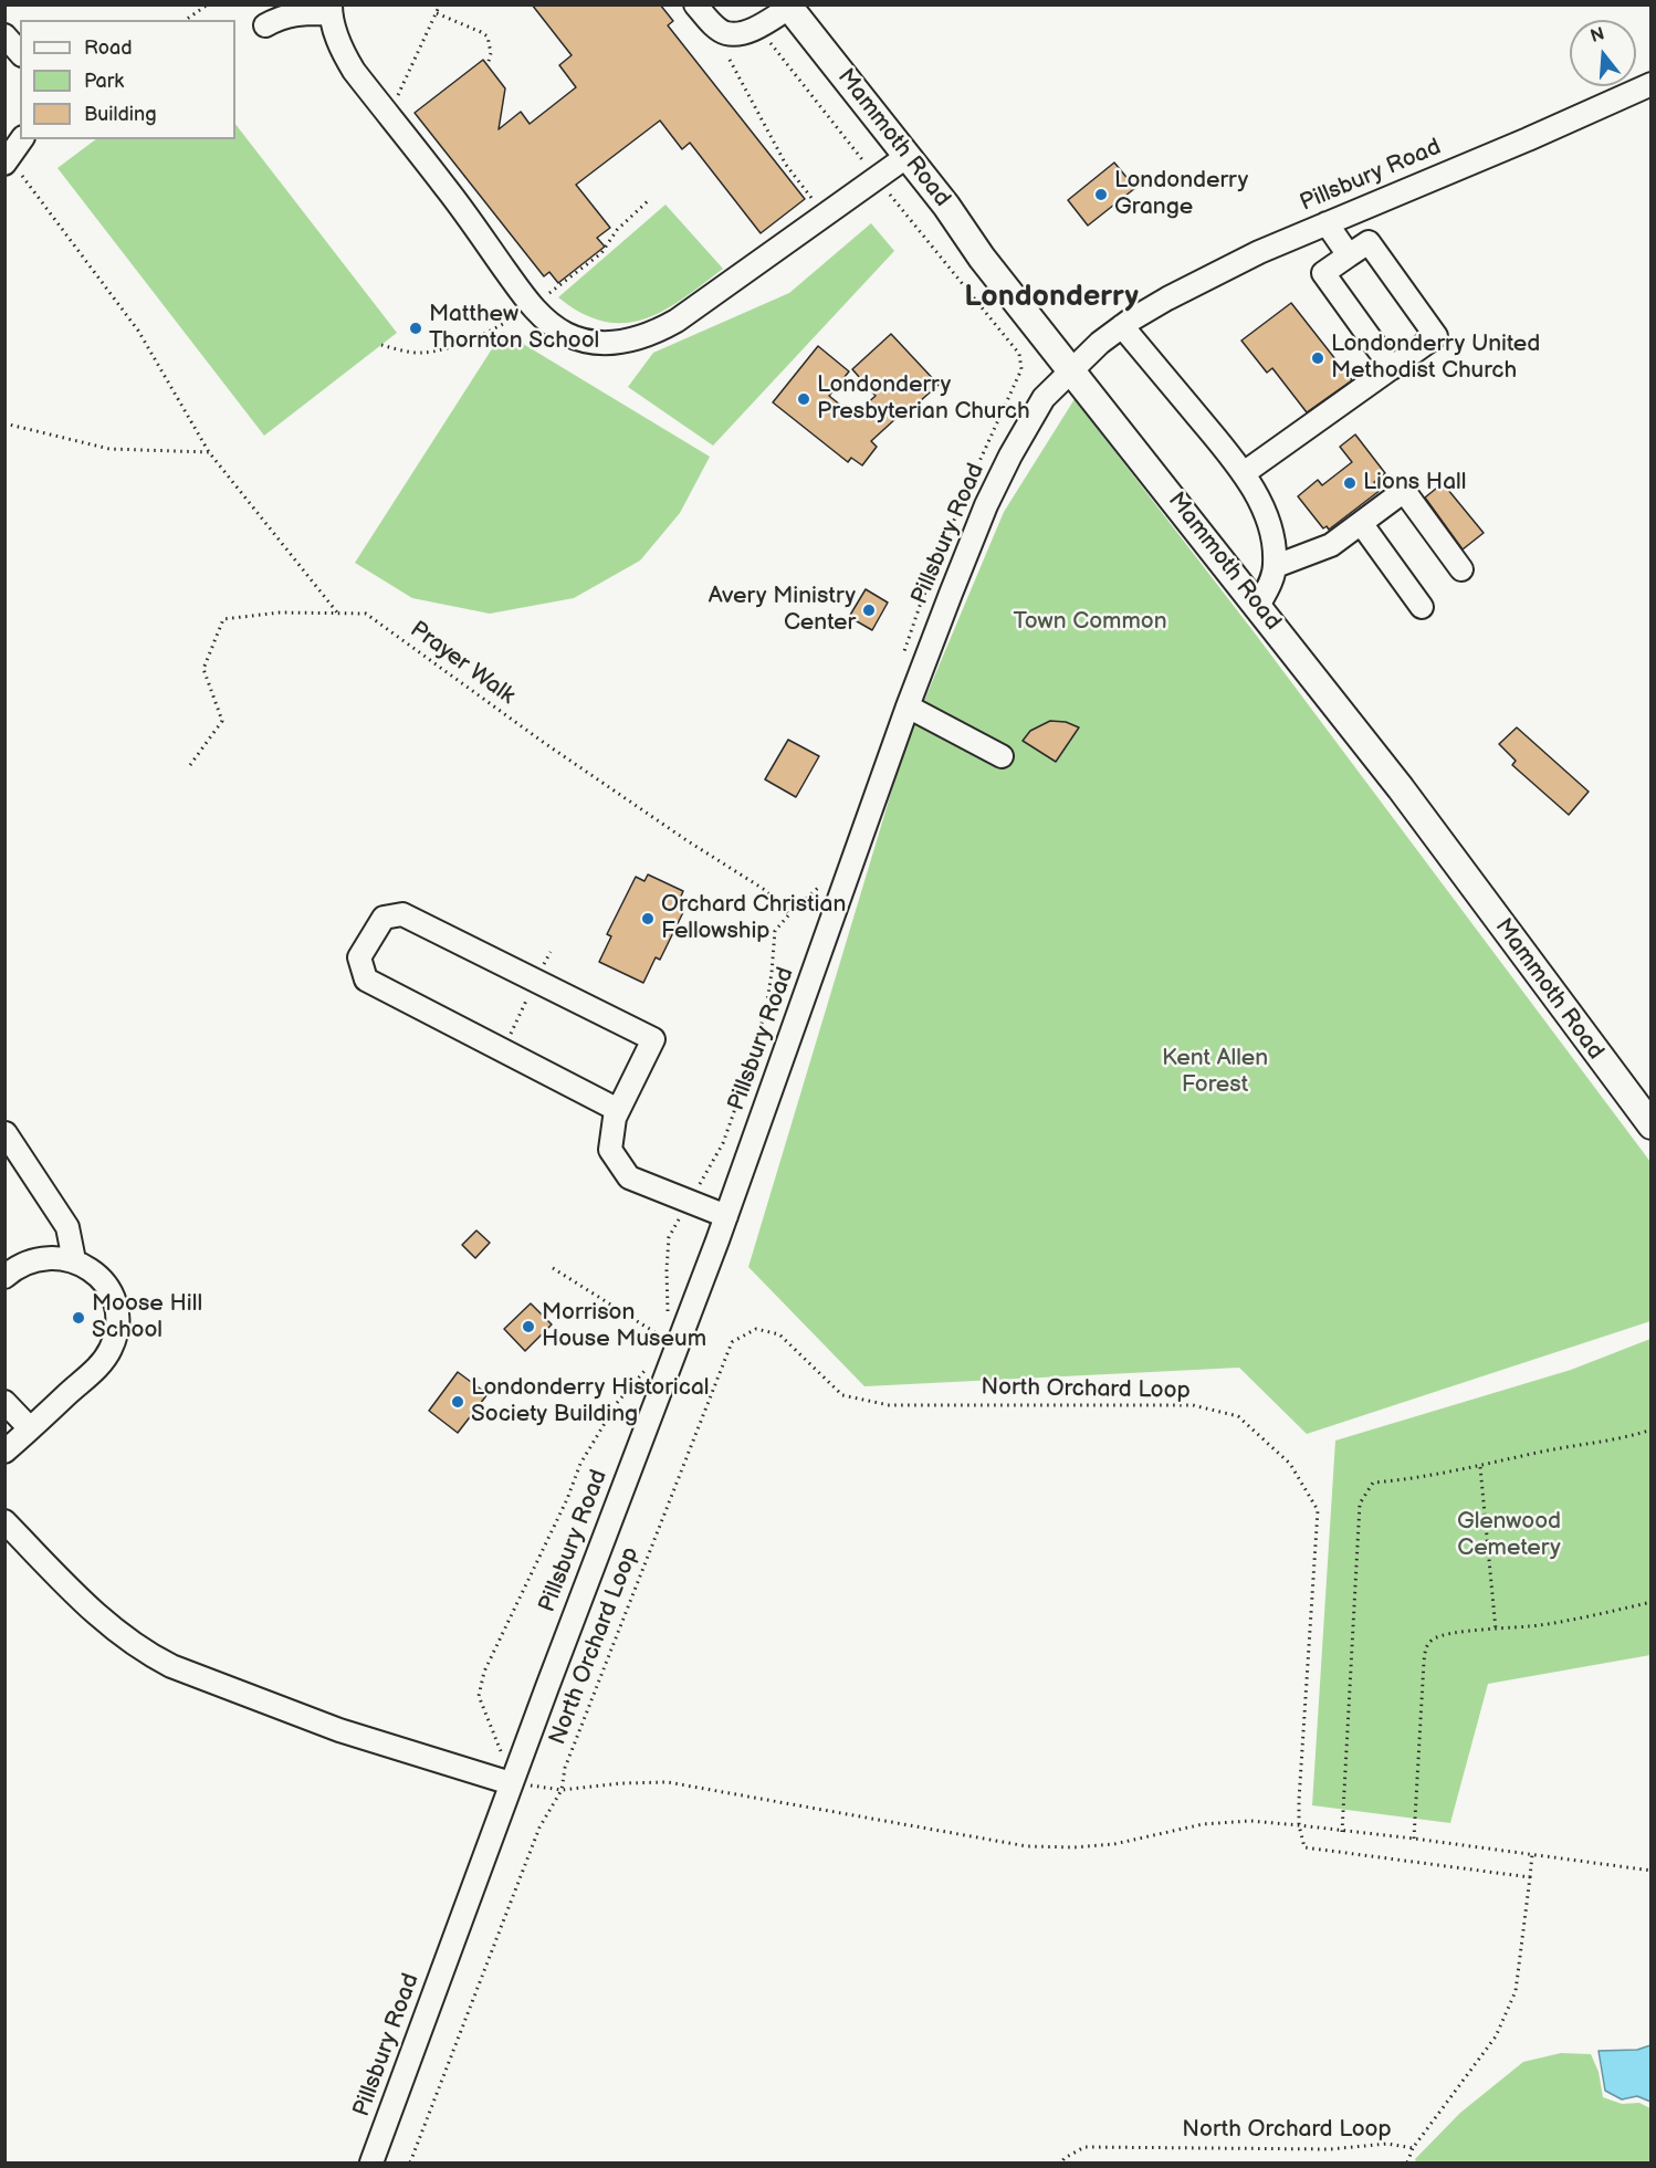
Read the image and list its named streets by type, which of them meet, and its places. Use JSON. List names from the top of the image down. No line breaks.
{"streets":{"main road":["Mammoth Road"],"street":["Pillsbury Road"],"path":["Prayer Walk","North Orchard Loop"]},"crossings":[["Mammoth Road","Pillsbury Road"]],"districts":["Londonderry"],"parks":["Town Common","Kent Allen Forest","Glenwood Cemetery"],"places":["Londonderry Grange","Matthew Thornton School","Londonderry United Methodist Church","Londonderry Presbyterian Church","Lions Hall","Avery Ministry Center","Orchard Christian Fellowship","Moose Hill School","Morrison House Museum","Londonderry Historical Society Building"],"legend":["Road","Park","Building"],"north":"top"}
